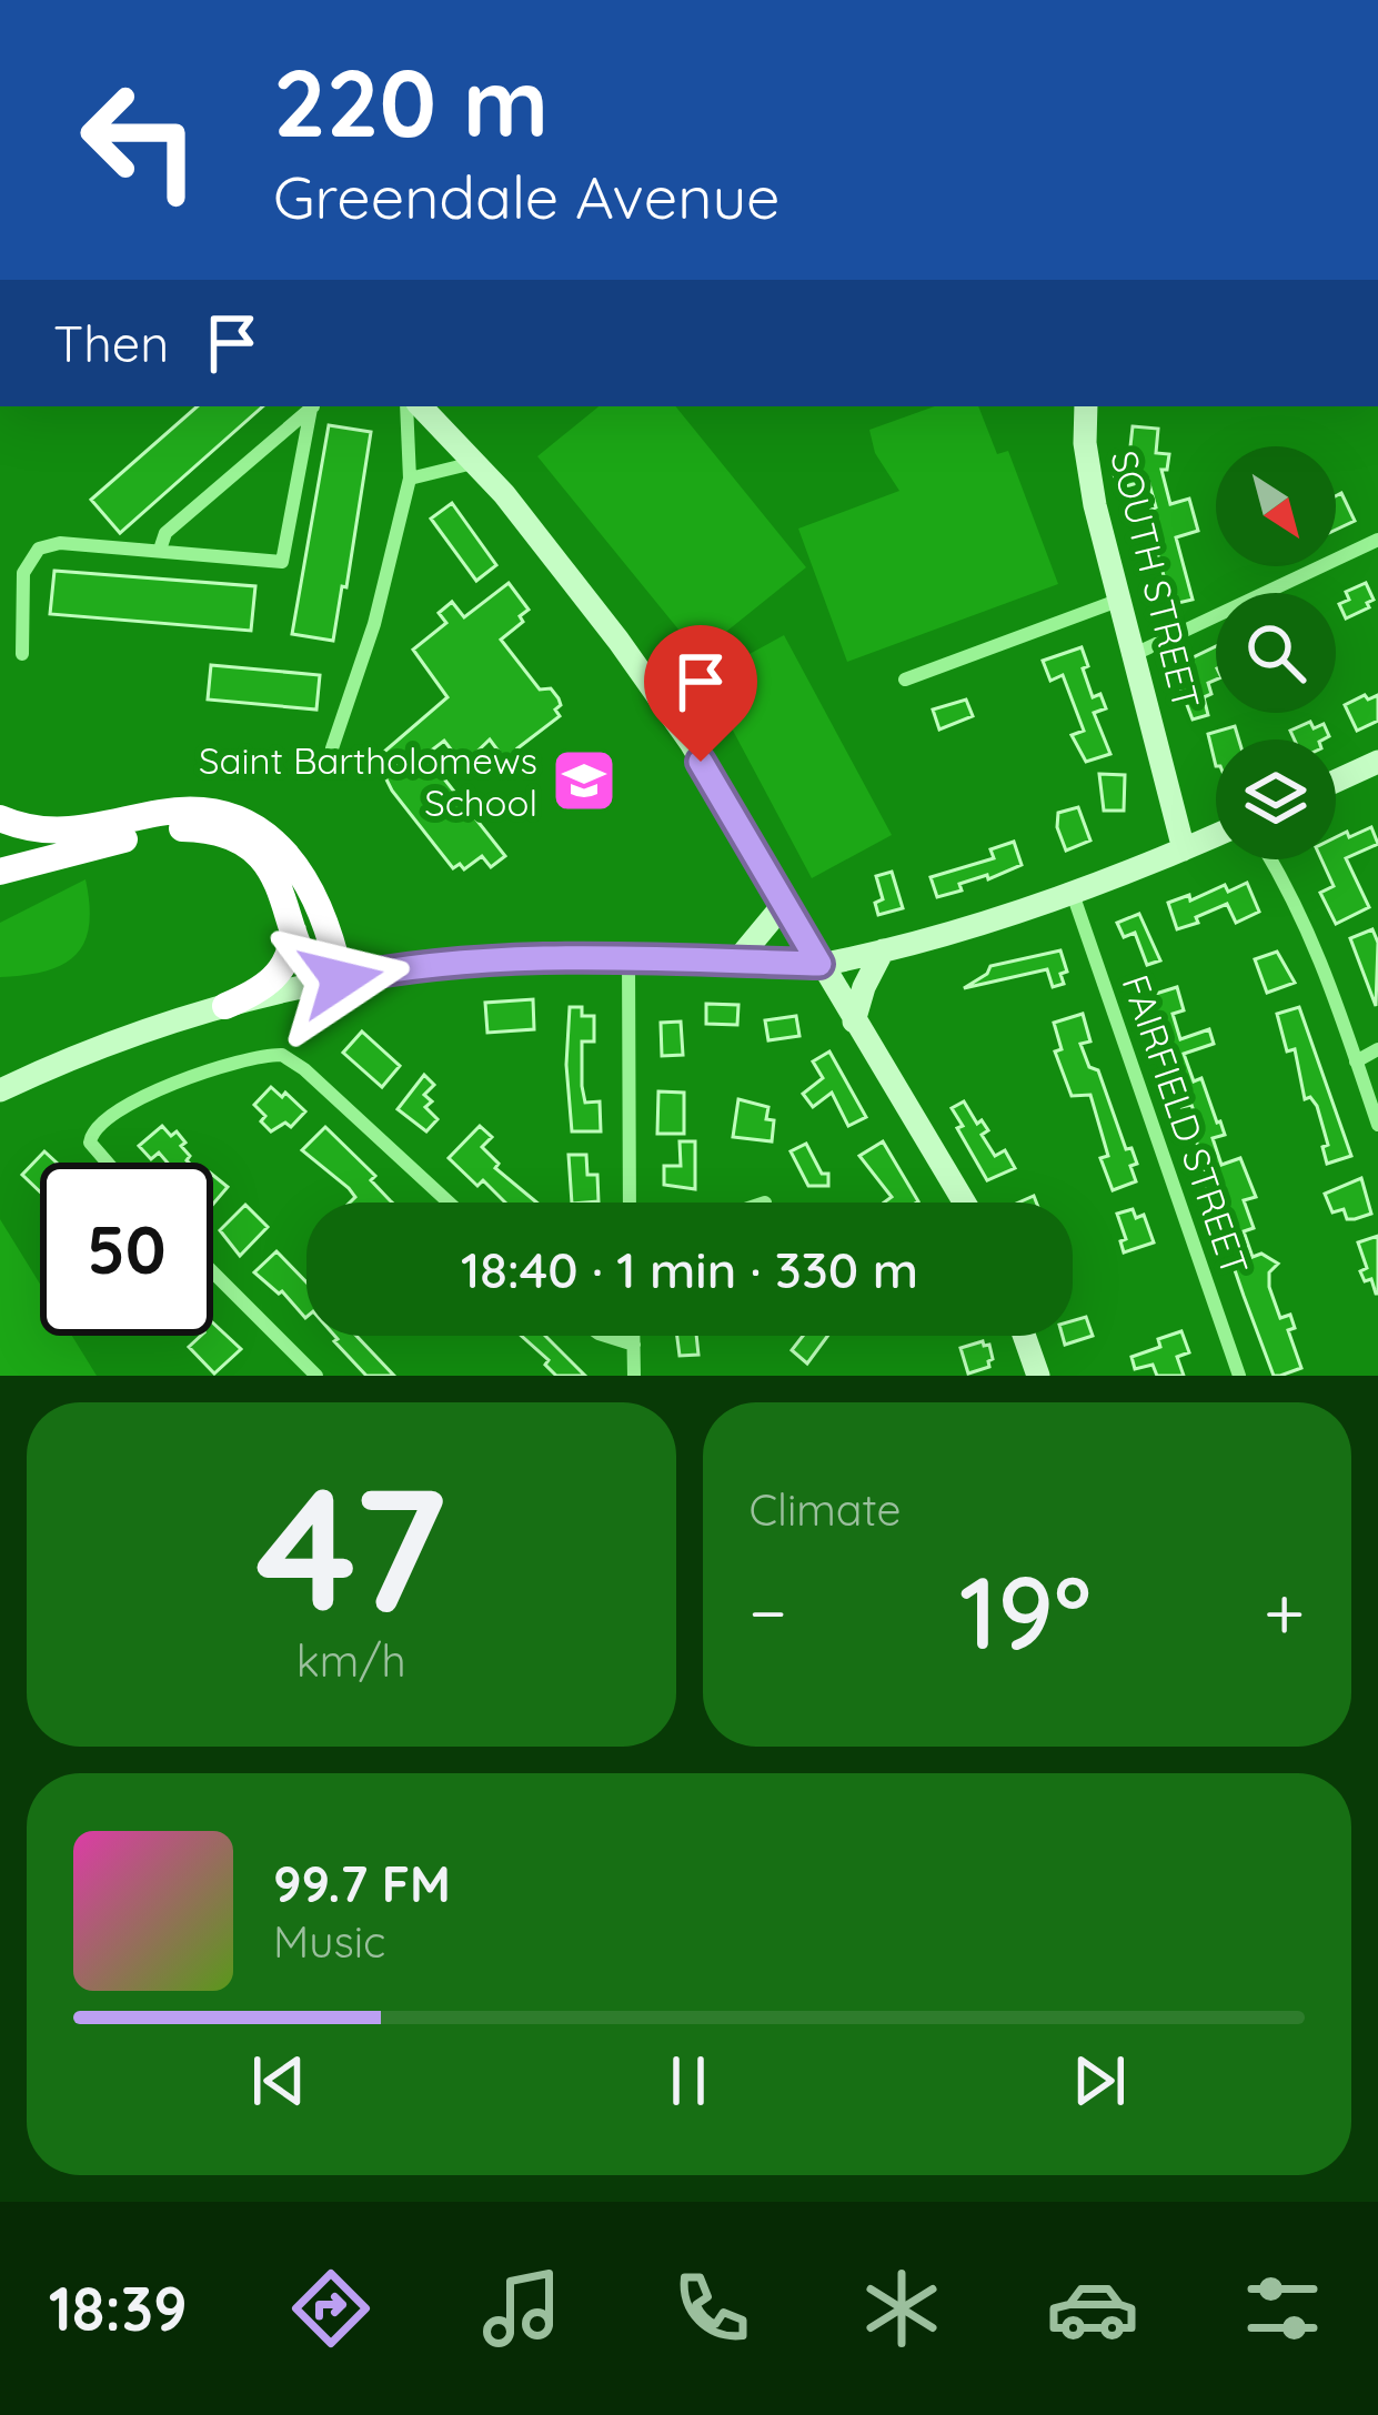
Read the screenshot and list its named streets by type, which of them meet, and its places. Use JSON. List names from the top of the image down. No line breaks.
{"streets":{"main road":["SOUTH STREET"],"street":["FAIRFIELD STREET"]},"places":{"school or university":["Saint Bartholomews School"]},"north":"bottom right","page":{"turn":["220 m","Greendale Avenue"],"then":"Then","limit":"50","trip":"18:40 · 1 min · 330 m","tile":[["47","km/h"],"Climate"],"heat":["−","19°","+"],"song":["99.7 FM","Music"],"tabs":"18:39"}}
